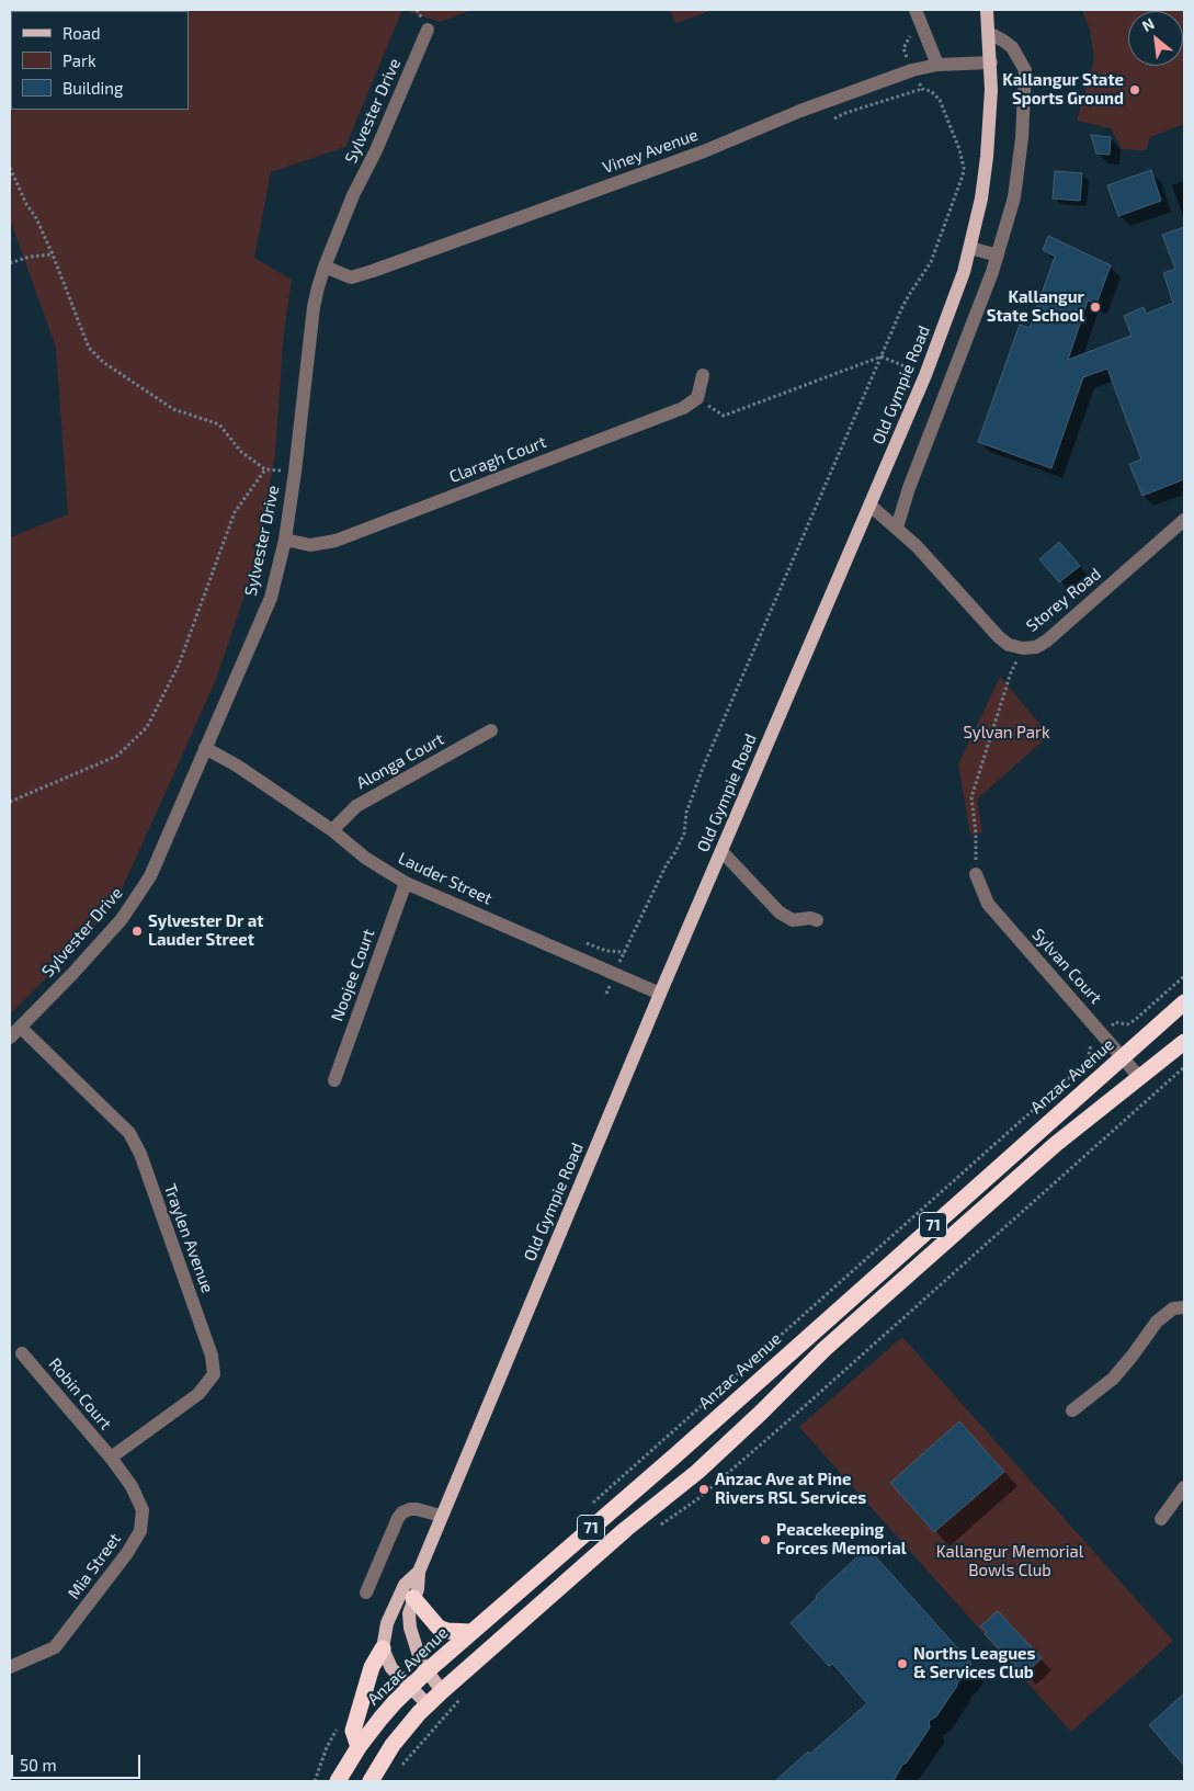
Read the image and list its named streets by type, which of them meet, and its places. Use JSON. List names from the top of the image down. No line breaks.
{"streets":{"highway":["Anzac Avenue","71"],"main road":["Old Gympie Road"],"street":["Sylvester Drive","Viney Avenue","Claragh Court","Storey Road","Alonga Court","Lauder Street","Sylvan Court","Noojee Court","Traylen Avenue","Robin Court","Mia Street"]},"crossings":[["Sylvester Drive","Viney Avenue"],["Sylvester Drive","Claragh Court"],["Sylvester Drive","Lauder Street"],["Sylvester Drive","Traylen Avenue"],["Viney Avenue","Old Gympie Road"],["Old Gympie Road","Storey Road"],["Old Gympie Road","Lauder Street"],["Old Gympie Road","Anzac Avenue"],["Old Gympie Road","71"],["Alonga Court","Lauder Street"],["Lauder Street","Noojee Court"],["Sylvan Court","Anzac Avenue"],["Sylvan Court","71"],["Traylen Avenue","Robin Court"],["Traylen Avenue","Mia Street"],["Robin Court","Mia Street"]],"parks":["Sylvan Park","Kallangur Memorial Bowls Club"],"places":["Kallangur State Sports Ground","Kallangur State School","Sylvester Dr at Lauder Street","Anzac Ave at Pine Rivers RSL Services","Peacekeeping Forces Memorial","Norths Leagues & Services Club"],"legend":["Road","Park","Building"],"scale_bar":"50 m","north":"top left"}
